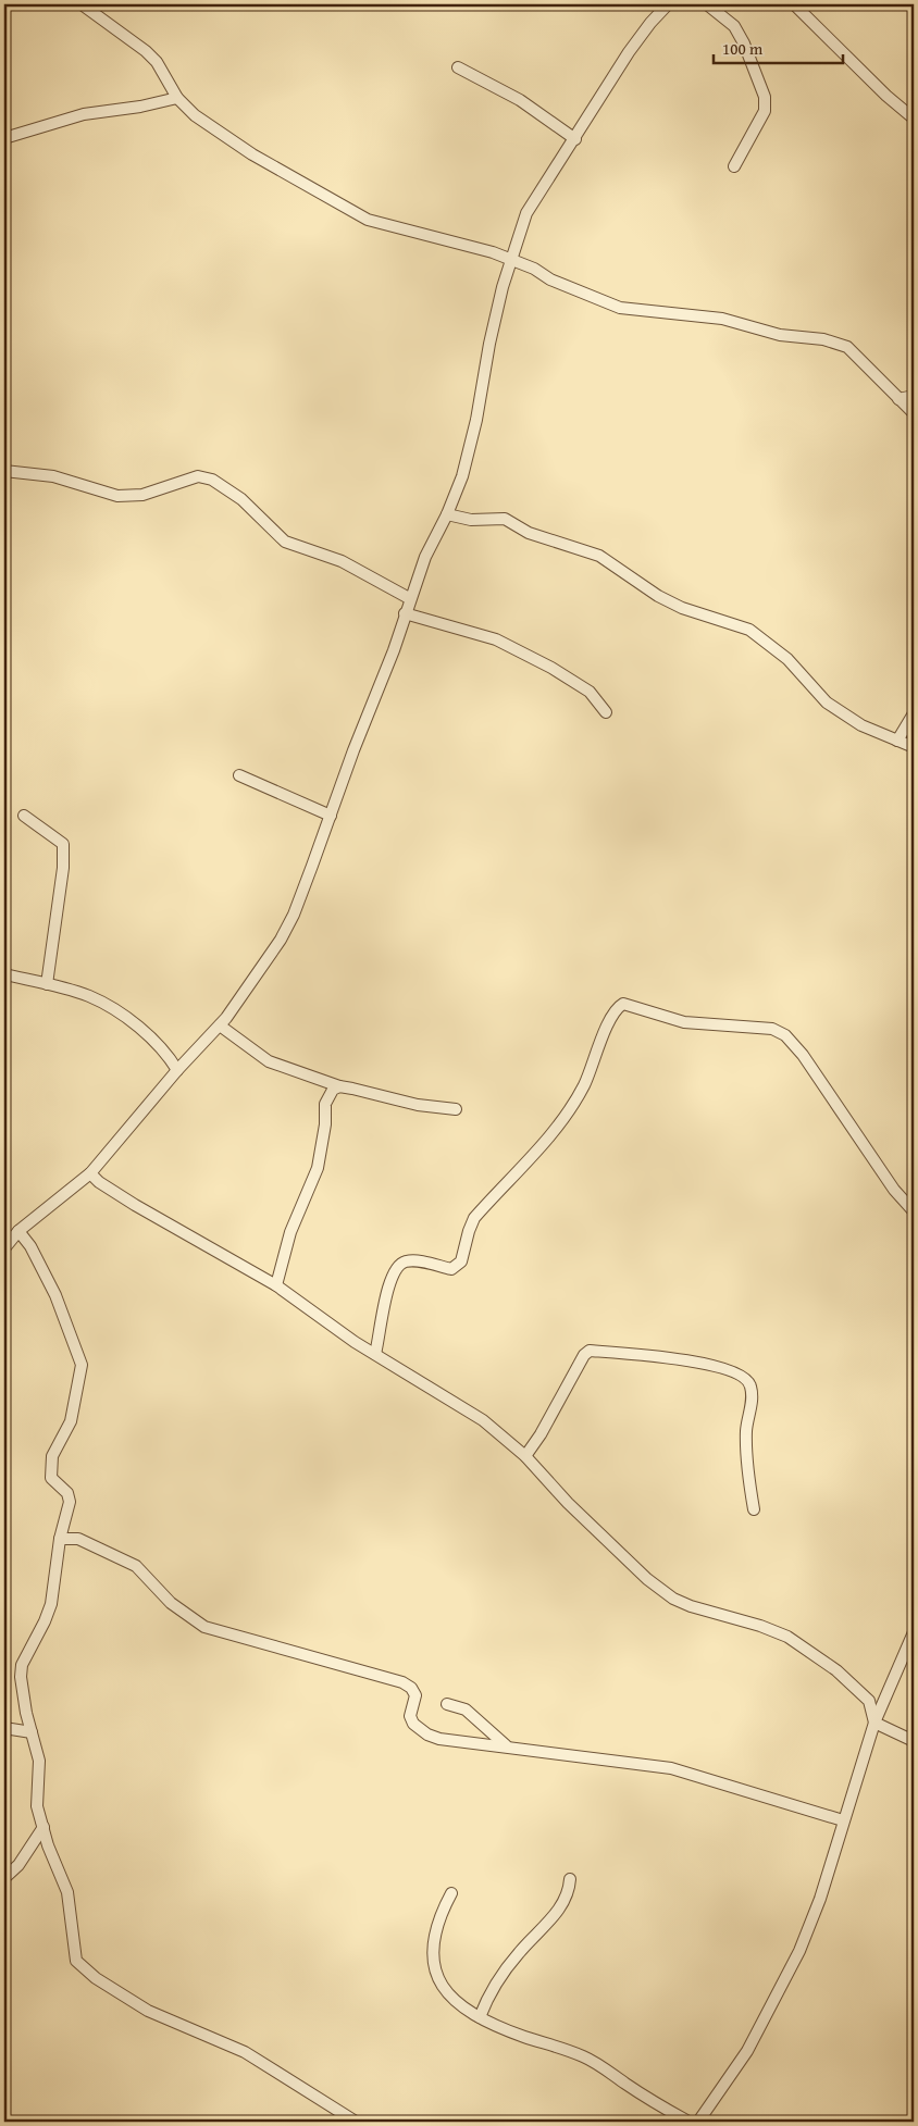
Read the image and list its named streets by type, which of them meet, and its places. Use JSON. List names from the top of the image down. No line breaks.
{"scale_bar":"100 m"}
